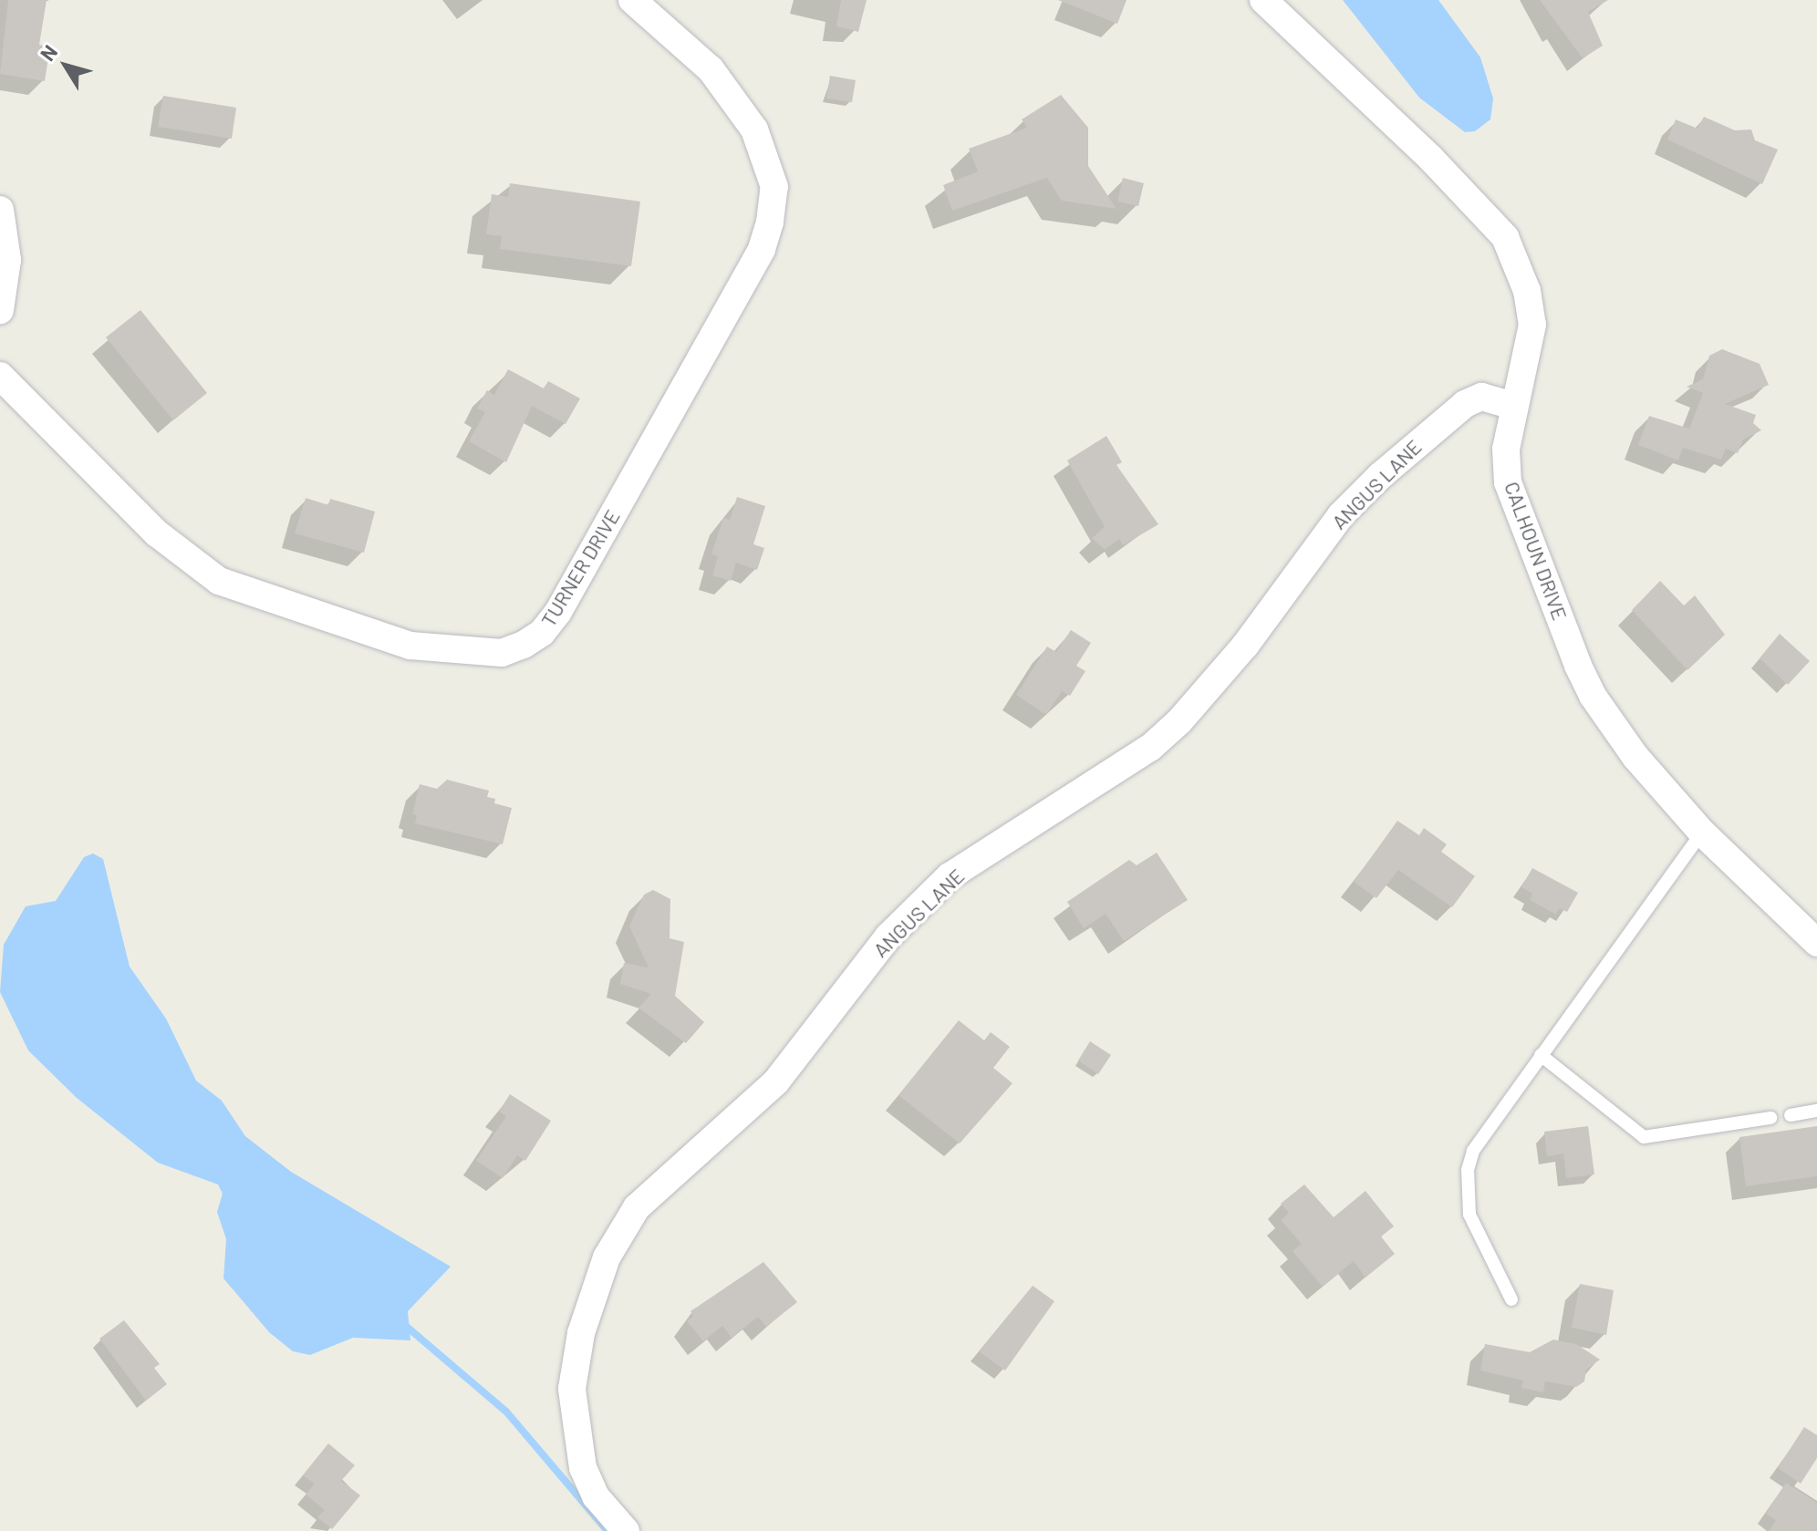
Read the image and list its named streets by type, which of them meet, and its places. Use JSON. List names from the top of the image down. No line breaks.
{"streets":{"street":["ANGUS LANE","CALHOUN DRIVE","TURNER DRIVE"]},"crossings":[["ANGUS LANE","CALHOUN DRIVE"]],"north":"top left"}
